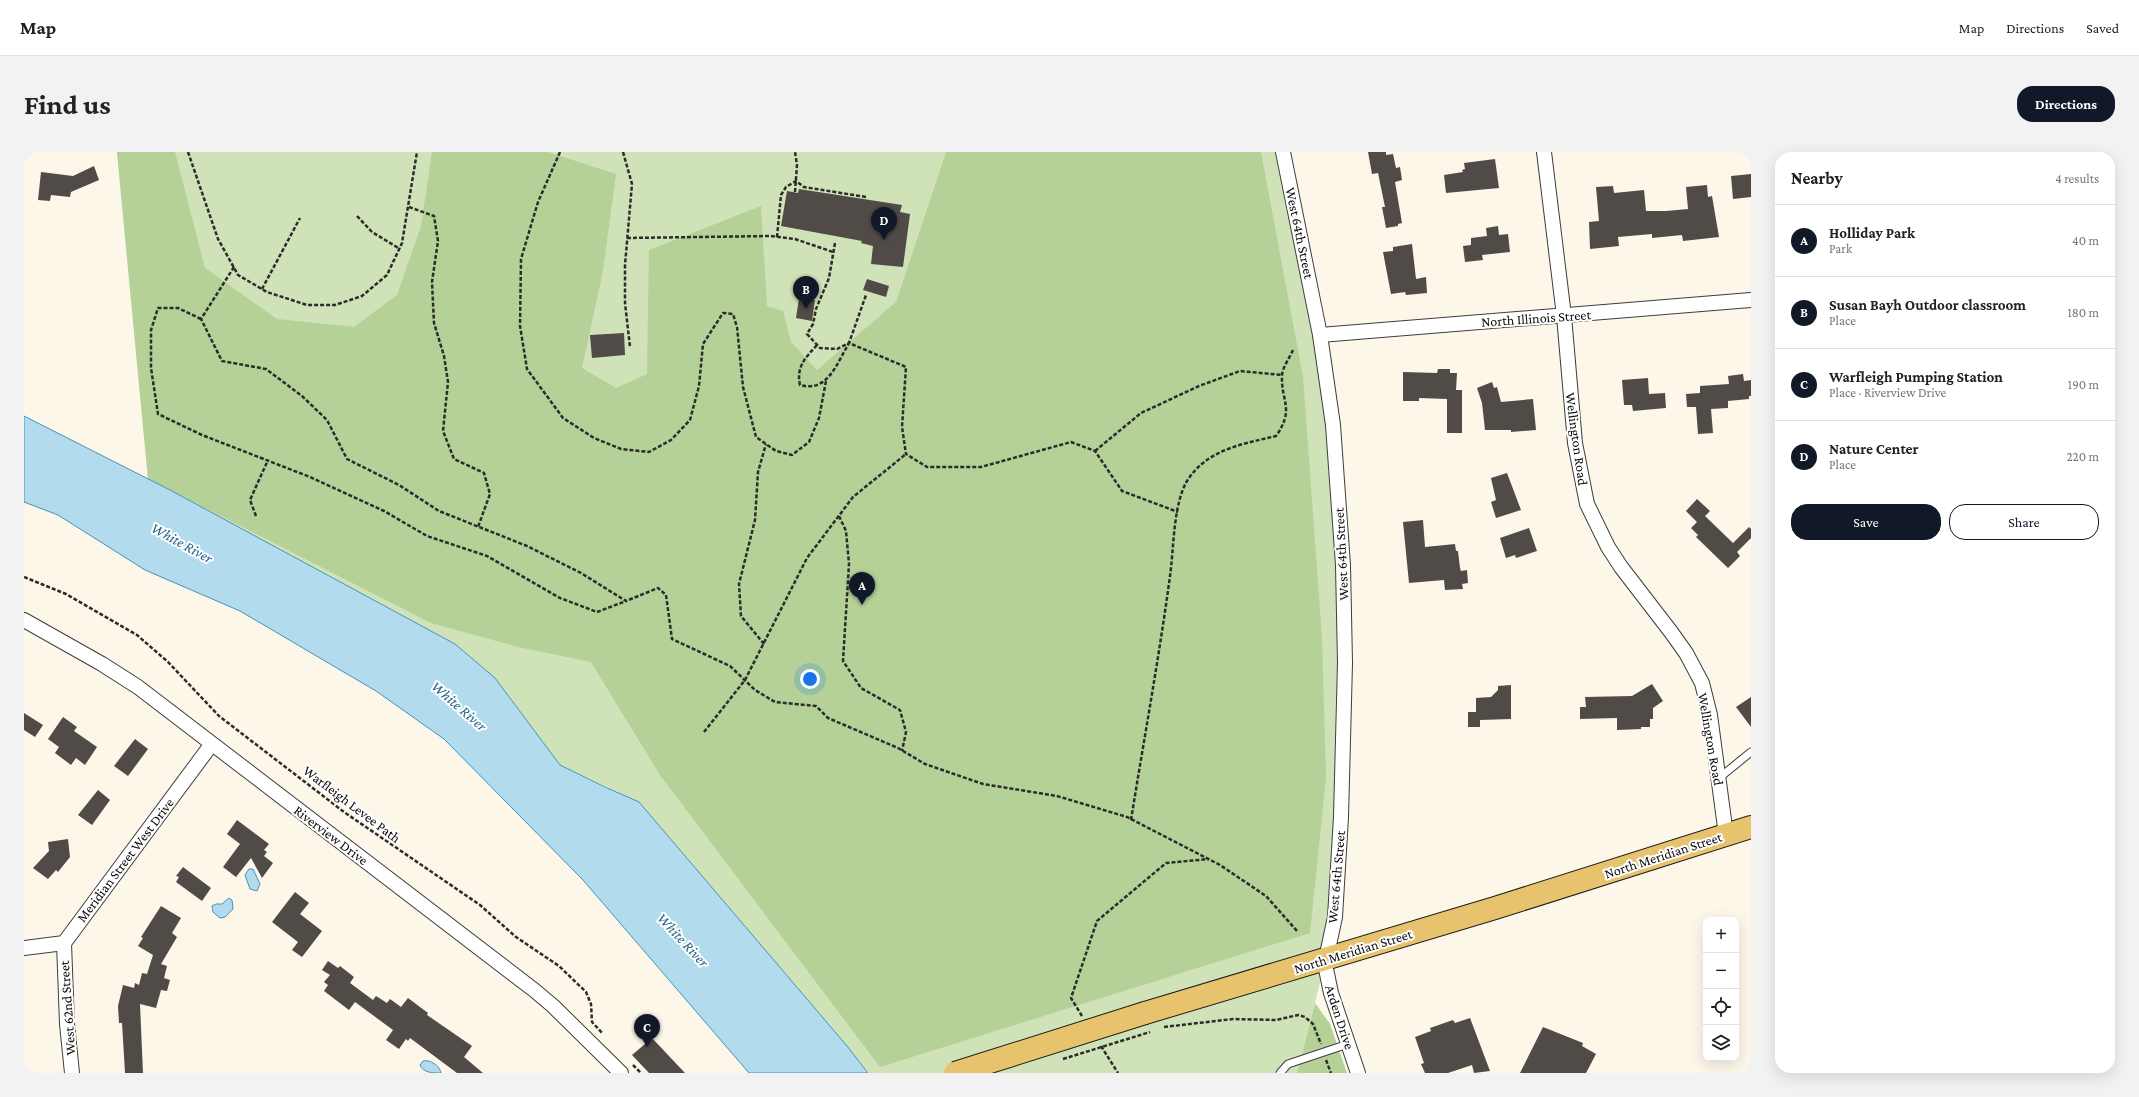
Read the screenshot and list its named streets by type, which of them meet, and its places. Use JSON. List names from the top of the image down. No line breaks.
{"streets":{"main road":["North Meridian Street"],"street":["West 64th Street","North Illinois Street","Wellington Road","Riverview Drive","Meridian Street West Drive","West 62nd Street","Arden Drive"],"path":["Warfleigh Levee Path"]},"crossings":[["West 64th Street","North Illinois Street"],["West 64th Street","North Meridian Street"],["West 64th Street","Arden Drive"],["North Illinois Street","Wellington Road"],["Wellington Road","North Meridian Street"],["Riverview Drive","Meridian Street West Drive"],["North Meridian Street","Arden Drive"],["Meridian Street West Drive","West 62nd Street"]],"water":["White River"],"page":{"header":"Map","nav":["Map","Directions","Saved"],"buttons":["Directions",["Save","Share"]],"title":"Find us","heading":["Nearby","4 results"],"list":[{"mark":"A","name":"Holliday Park","note":"Park","value":"40 m"},{"mark":"B","name":"Susan Bayh Outdoor classroom","note":"Place","value":"180 m"},{"mark":"C","name":"Warfleigh Pumping Station","note":"Place · Riverview Drive","value":"190 m"},{"mark":"D","name":"Nature Center","note":"Place","value":"220 m"}],"pins":["D","B","A","C"],"map_buttons":["+","−"]}}
